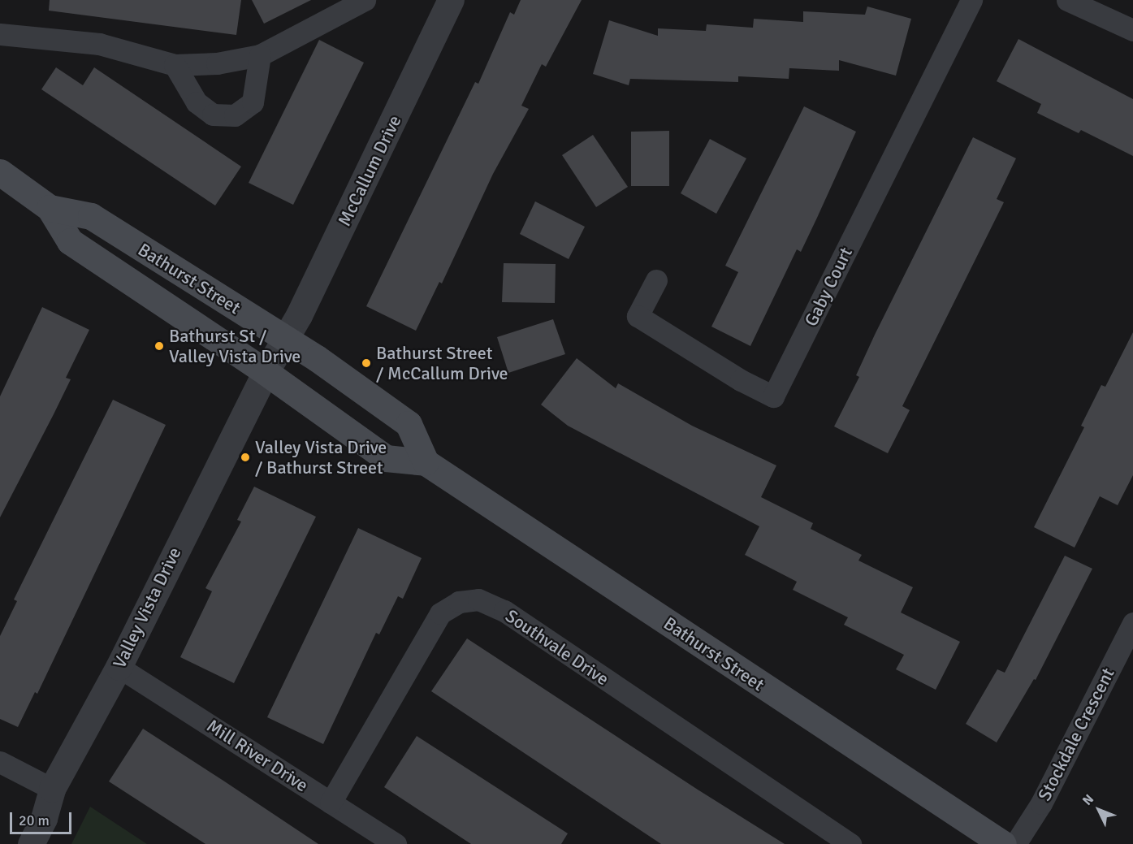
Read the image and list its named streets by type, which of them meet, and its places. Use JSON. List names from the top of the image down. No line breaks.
{"streets":{"main road":["Bathurst Street"],"street":["McCallum Drive","Gaby Court","Valley Vista Drive","Southvale Drive","Stockdale Crescent","Mill River Drive"]},"crossings":[["McCallum Drive","Bathurst Street"],["McCallum Drive","Valley Vista Drive"],["Bathurst Street","Valley Vista Drive"],["Valley Vista Drive","Mill River Drive"],["Southvale Drive","Mill River Drive"]],"places":["Bathurst St / Valley Vista Drive","Bathurst Street / McCallum Drive","Valley Vista Drive / Bathurst Street"],"scale_bar":"20 m","north":"top left"}
